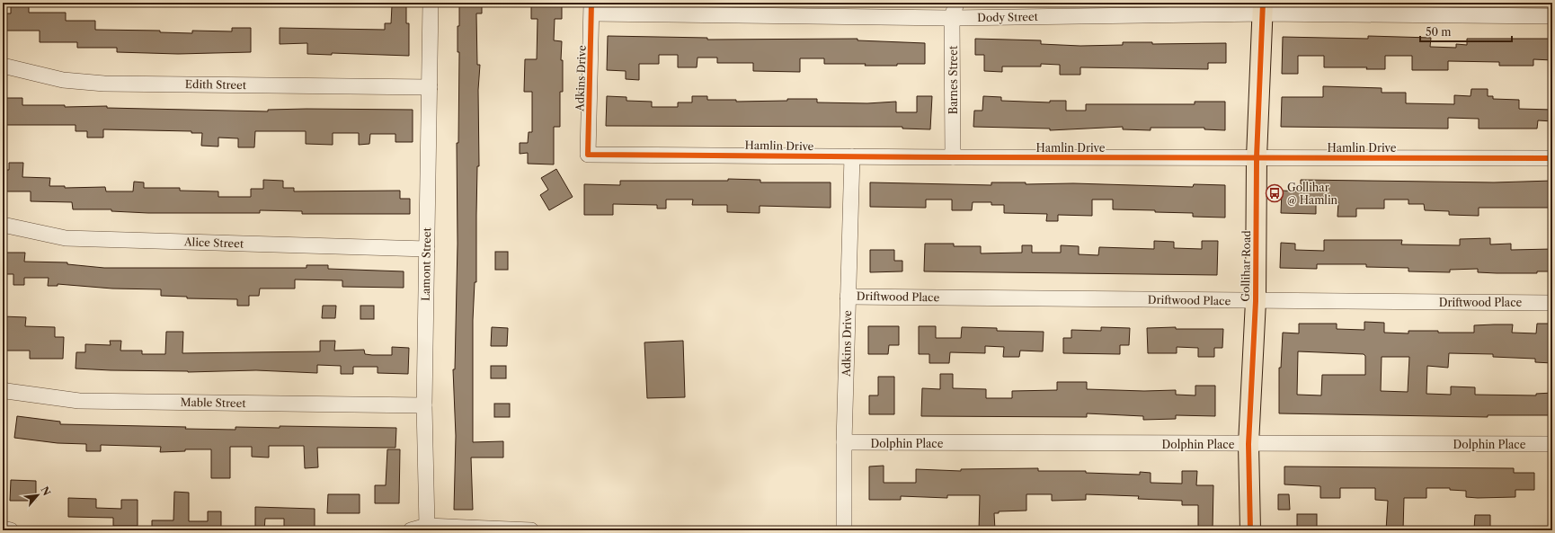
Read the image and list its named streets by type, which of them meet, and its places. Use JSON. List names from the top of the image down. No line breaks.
{"streets":{"main road":["Gollihar Road"],"street":["Dody Street","Adkins Drive","Barnes Street","Edith Street","Hamlin Drive","Alice Street","Lamont Street","Driftwood Place","Mable Street","Dolphin Place"]},"crossings":[["Dody Street","Adkins Drive"],["Dody Street","Barnes Street"],["Dody Street","Gollihar Road"],["Adkins Drive","Hamlin Drive"],["Adkins Drive","Driftwood Place"],["Adkins Drive","Dolphin Place"],["Barnes Street","Hamlin Drive"],["Edith Street","Lamont Street"],["Hamlin Drive","Gollihar Road"],["Alice Street","Lamont Street"],["Lamont Street","Mable Street"],["Gollihar Road","Driftwood Place"],["Gollihar Road","Dolphin Place"]],"places":{"bus stop":["Gollihar @ Hamlin"]},"scale_bar":"50 m","north":"top right"}
